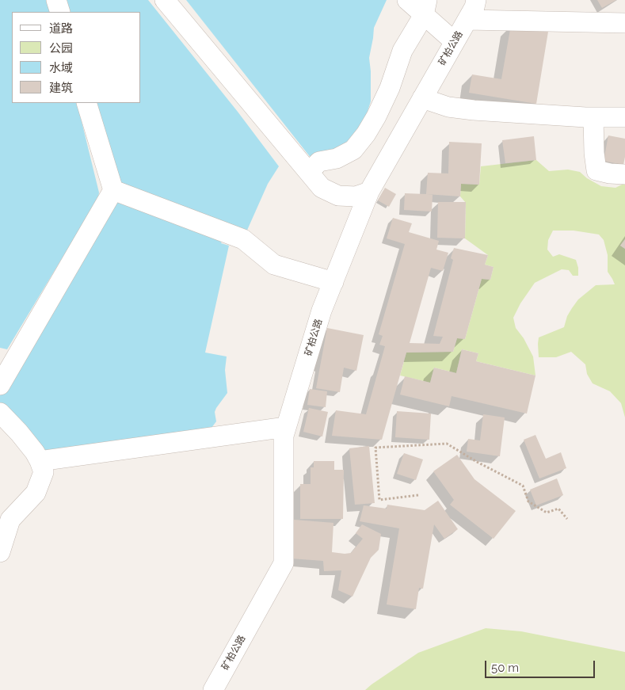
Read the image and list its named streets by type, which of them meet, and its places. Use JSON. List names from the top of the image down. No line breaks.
{"streets":{"street":["矿柏公路"]},"legend":["道路","公园","水域","建筑"],"scale_bar":"50 m"}
